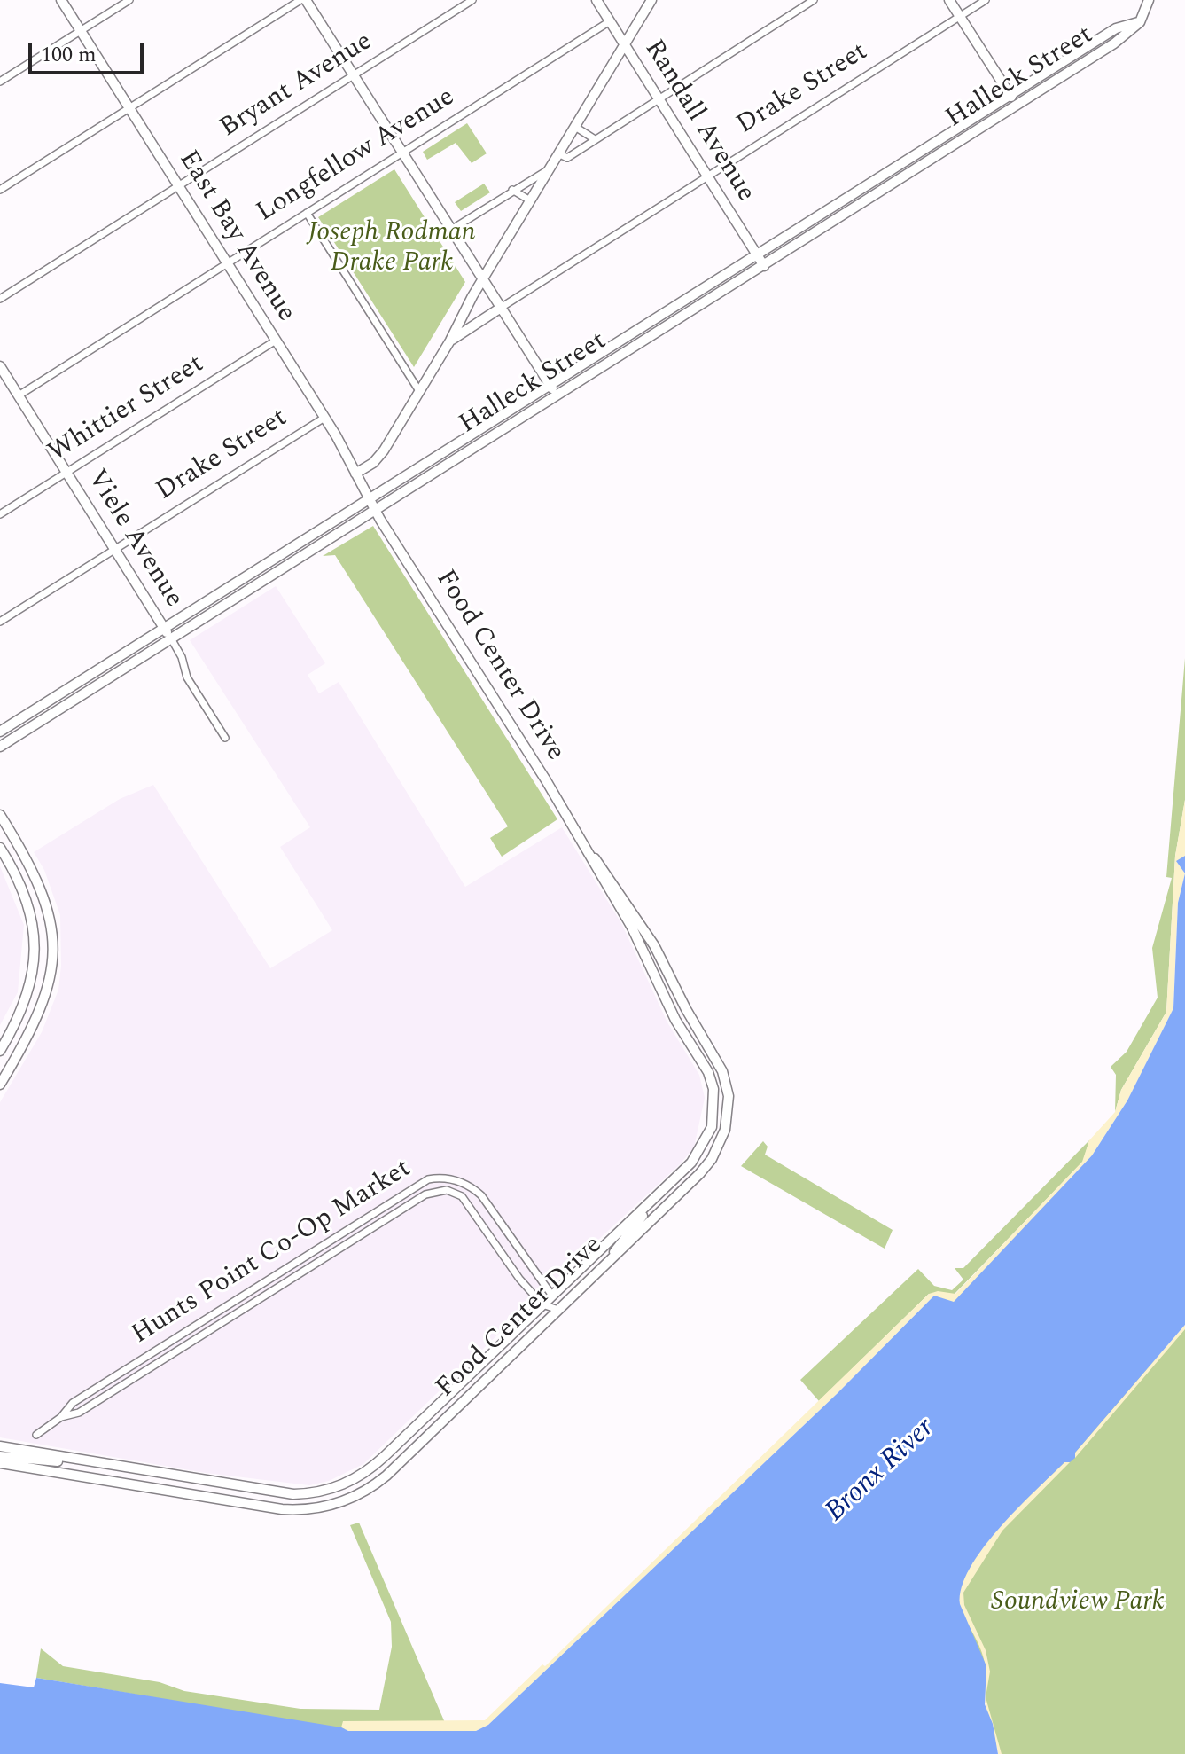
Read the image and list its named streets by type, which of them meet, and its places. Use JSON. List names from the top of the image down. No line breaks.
{"streets":{"main road":["Halleck Street","Randall Avenue","East Bay Avenue","Viele Avenue","Food Center Drive"],"street":["Bryant Avenue","Drake Street","Longfellow Avenue","Whittier Street","Hunts Point Co-Op Market"]},"crossings":[["Halleck Street","Randall Avenue"],["Halleck Street","East Bay Avenue"],["Halleck Street","Viele Avenue"],["Halleck Street","Food Center Drive"],["Bryant Avenue","East Bay Avenue"],["Drake Street","Randall Avenue"],["Drake Street","East Bay Avenue"],["Drake Street","Viele Avenue"],["Randall Avenue","Longfellow Avenue"],["Longfellow Avenue","East Bay Avenue"],["Longfellow Avenue","Viele Avenue"],["East Bay Avenue","Whittier Street"],["East Bay Avenue","Food Center Drive"],["Whittier Street","Viele Avenue"],["Food Center Drive","Hunts Point Co-Op Market"]],"water":["Bronx River"],"parks":["Joseph Rodman Drake Park","Soundview Park"],"scale_bar":"100 m"}
